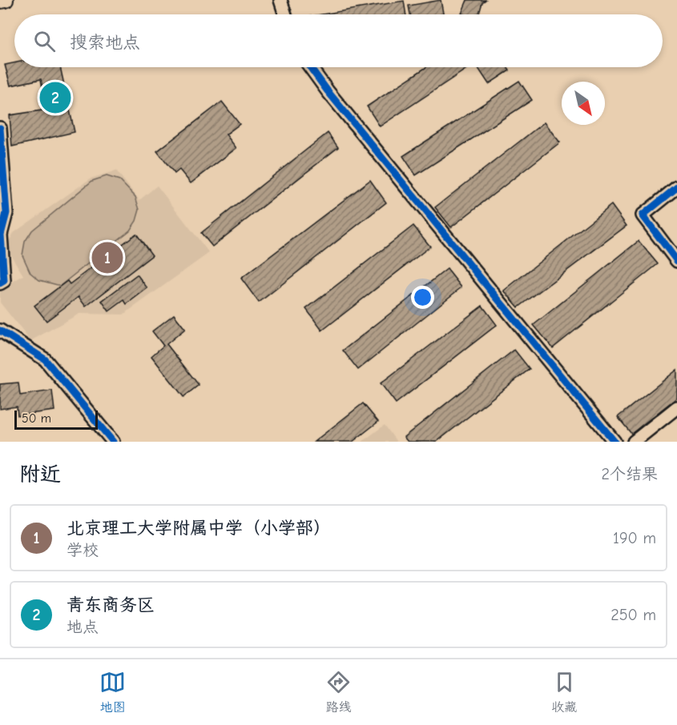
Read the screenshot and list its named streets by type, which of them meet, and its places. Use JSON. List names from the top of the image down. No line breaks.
{"scale_bar":"50 m","north":"bottom right","page":{"search":"搜索地点","pins":["2","1"],"scale":"50 m","heading":["附近","2个结果"],"list":[{"mark":"1","name":"北京理工大学附属中学（小学部）","note":"学校","value":"190 m"},{"mark":"2","name":"青东商务区","note":"地点","value":"250 m"}],"nav":["地图","路线","收藏"]}}
